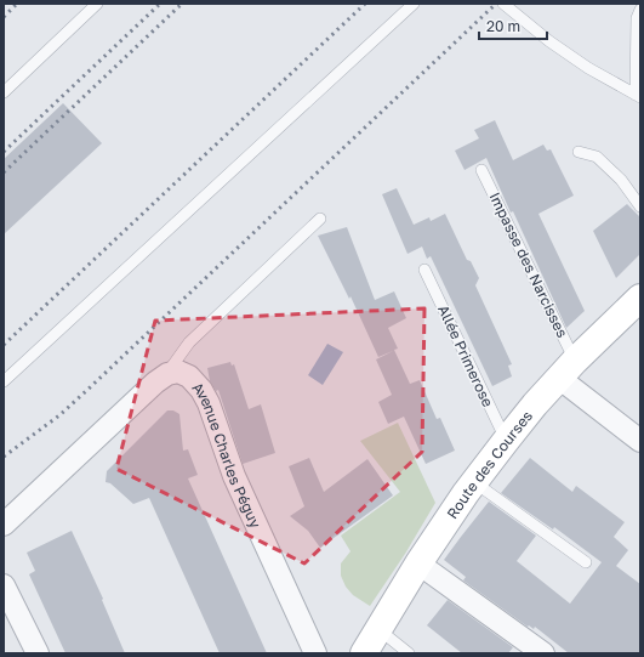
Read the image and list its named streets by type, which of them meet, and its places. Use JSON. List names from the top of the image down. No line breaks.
{"streets":{"street":["Avenue Charles Péguy","Route des Courses"],"lane":["Impasse des Narcisses","Allée Primerose"]},"crossings":[["Impasse des Narcisses","Route des Courses"],["Allée Primerose","Route des Courses"]],"scale_bar":"20 m"}
